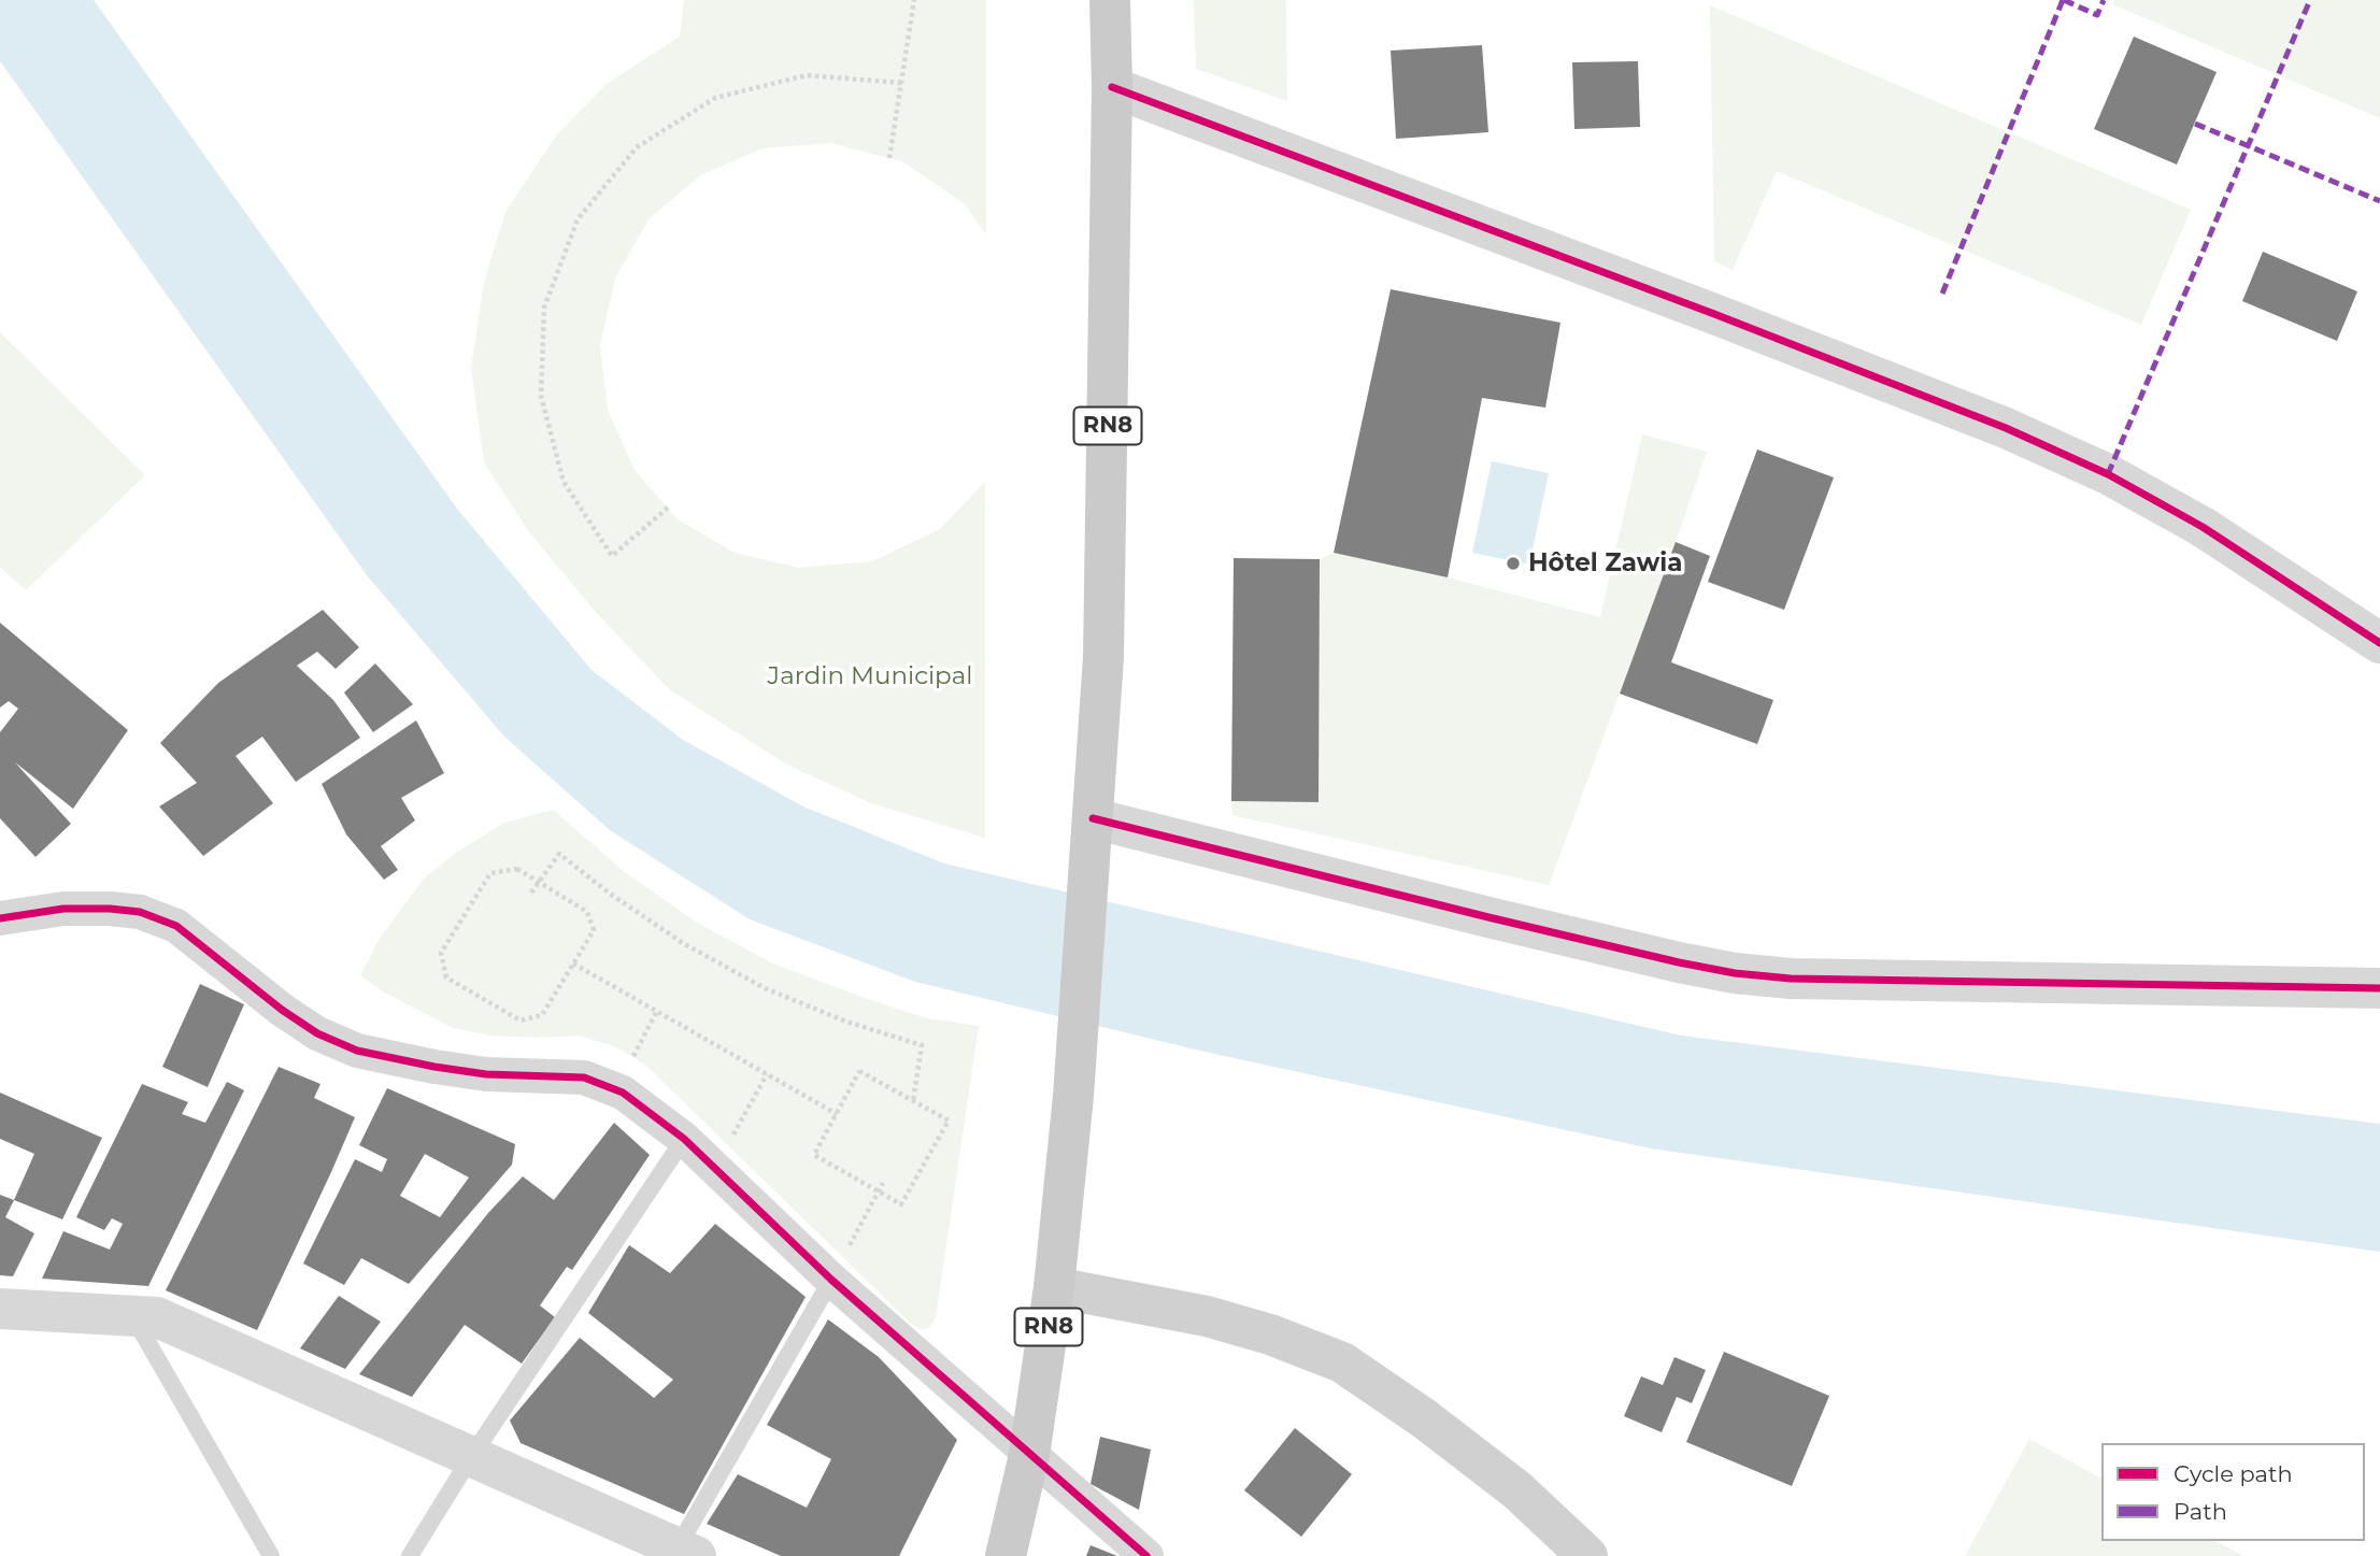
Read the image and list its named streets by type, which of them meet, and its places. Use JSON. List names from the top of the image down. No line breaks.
{"streets":{"main road":["RN8"]},"parks":["Jardin Municipal"],"places":["Hôtel Zawia"],"legend":["Cycle path","Path"]}
